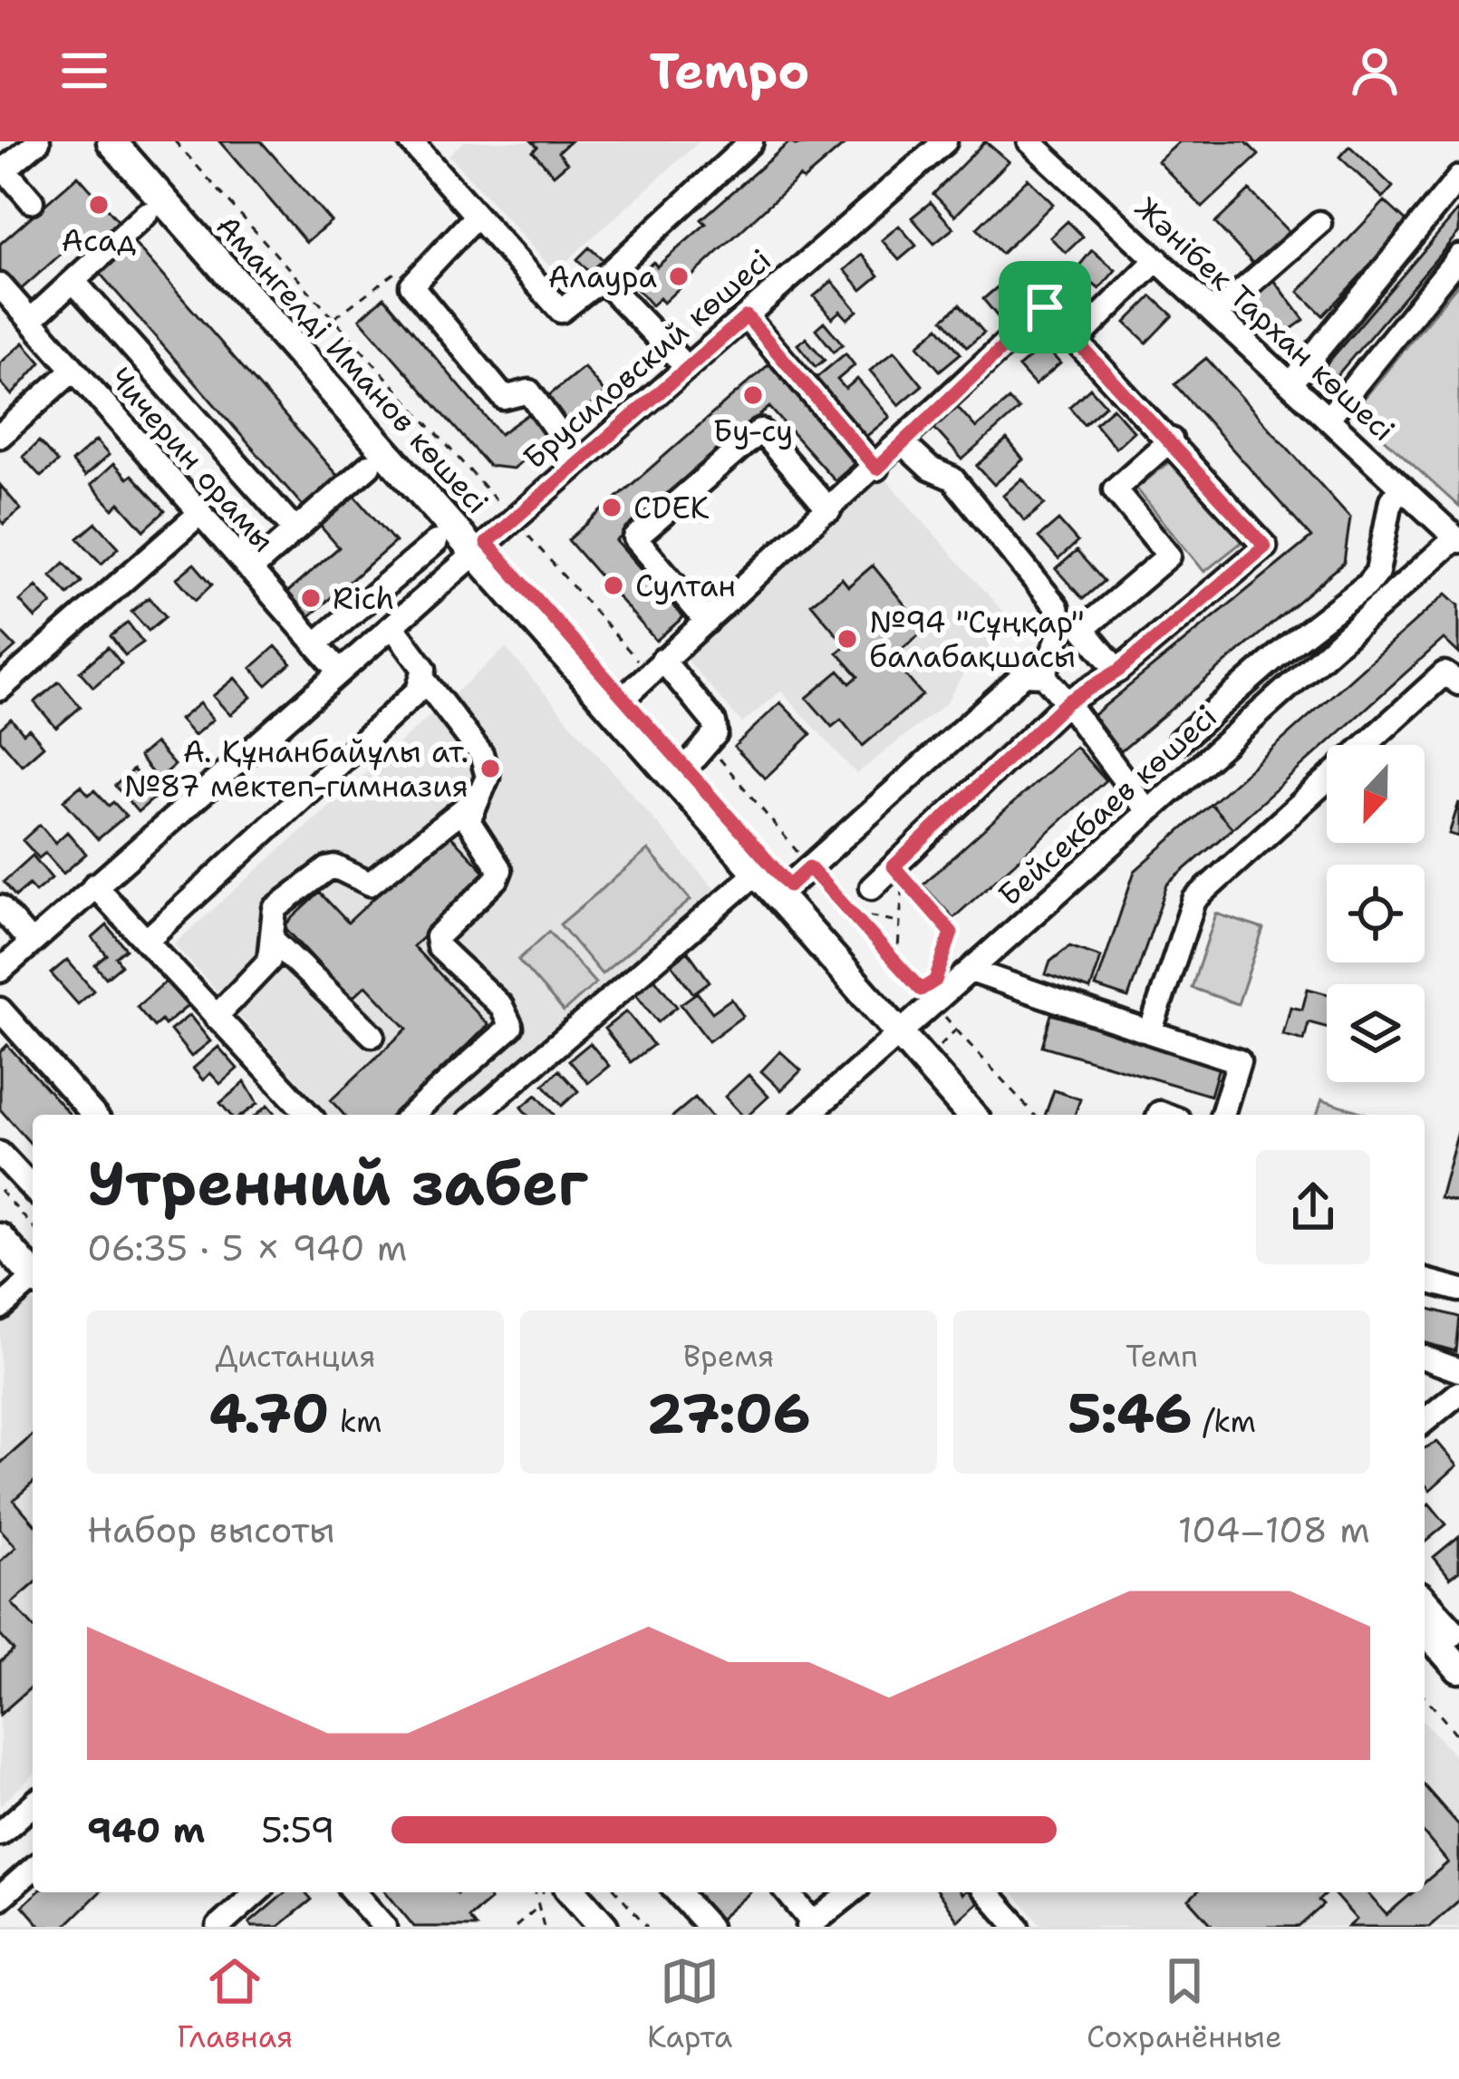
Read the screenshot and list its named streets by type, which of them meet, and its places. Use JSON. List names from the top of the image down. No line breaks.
{"streets":{"main road":["Амангелді Иманов көшесі"],"street":["Жәнібек Тархан көшесі","Брусиловский көшесі","Чичерин орамы","Бейсекбаев көшесі"]},"crossings":[["Жәнібек Тархан көшесі","Бейсекбаев көшесі"],["Брусиловский көшесі","Амангелді Иманов көшесі"],["Брусиловский көшесі","Чичерин орамы"],["Амангелді Иманов көшесі","Бейсекбаев көшесі"]],"places":["Асад","Алаура","Бу-су","CDEK","Султан","Rich","№94 \"Сұңқар\" балабақшасы","А. Құнанбайұлы ат. №87 мектеп-гимназия"],"north":"bottom","page":{"header":"Tempo","heading":["Утренний забег","06:35 · 5 × 940 m"],"stats":[["Дистанция","4.70 km"],["Время","27:06"],["Темп","5:46 /km"]],"chart":["Набор высоты","104–108 m"],"list":[{"name":"940 m","note":"5:59"}],"tabs":["Главная","Карта","Сохранённые"]}}
